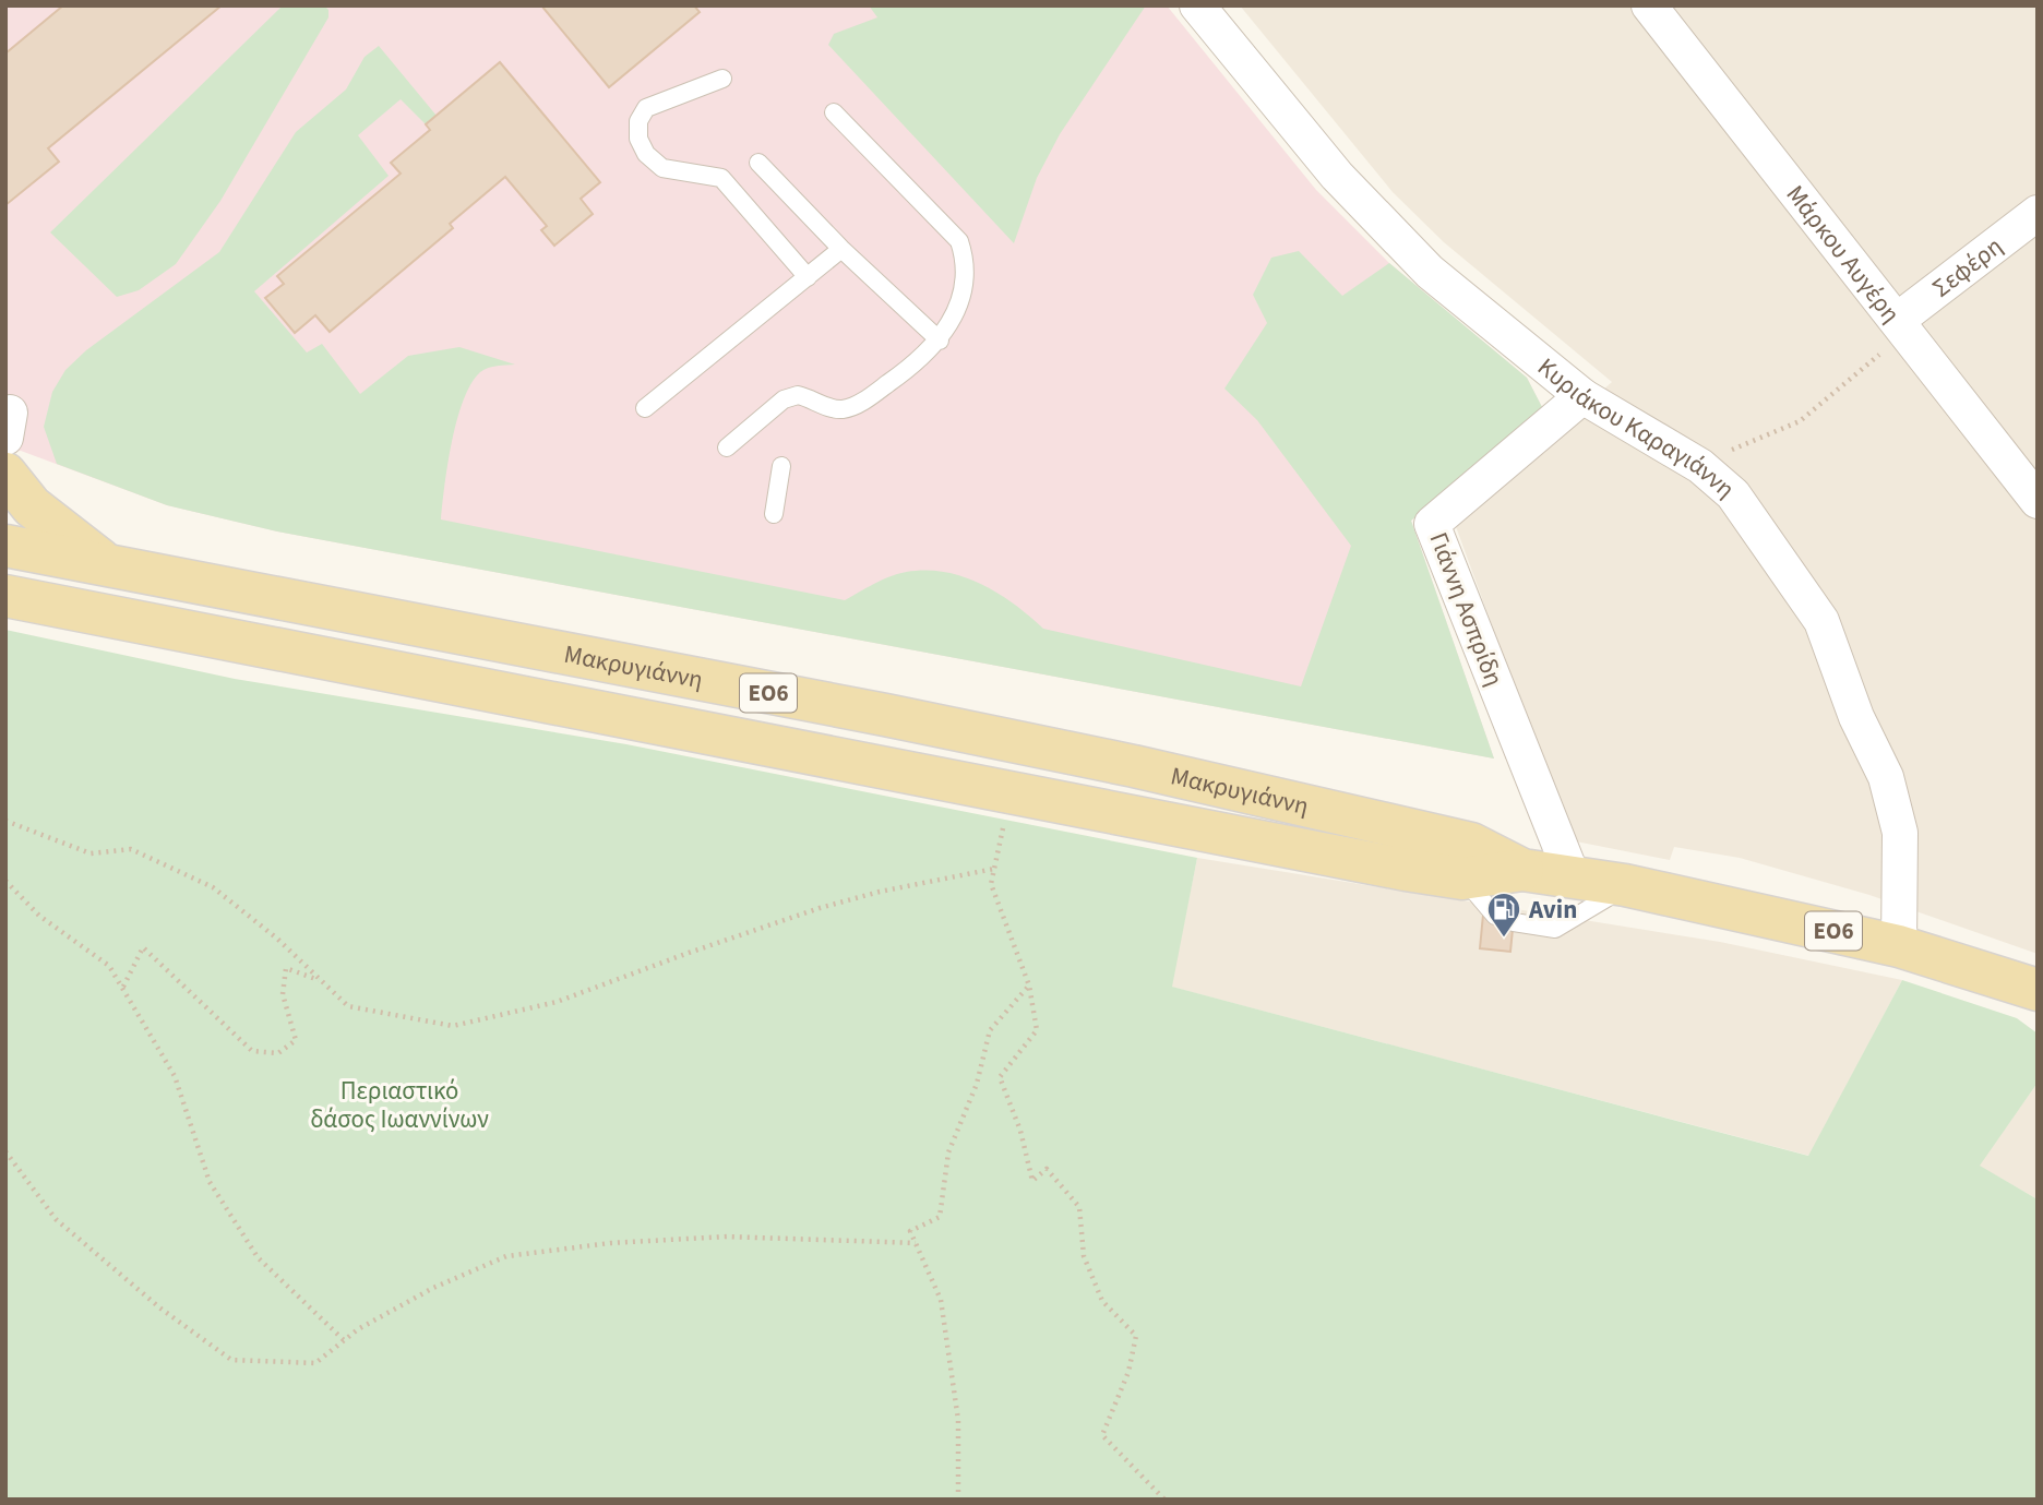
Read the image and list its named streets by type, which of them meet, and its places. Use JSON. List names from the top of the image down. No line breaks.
{"streets":{"main road":["Μακρυγιάννη","ΕΟ6"],"street":["Μάρκου Αυγέρη","Σεφέρη","Κυριάκου Καραγιάννη","Γιάννη Ασπρίδη"]},"crossings":[["Μάρκου Αυγέρη","Σεφέρη"],["Κυριάκου Καραγιάννη","Γιάννη Ασπρίδη"],["Κυριάκου Καραγιάννη","Μακρυγιάννη"],["Γιάννη Ασπρίδη","Μακρυγιάννη"]],"parks":["Περιαστικό δάσος Ιωαννίνων"],"places":{"fuel station":["Avin"]}}
